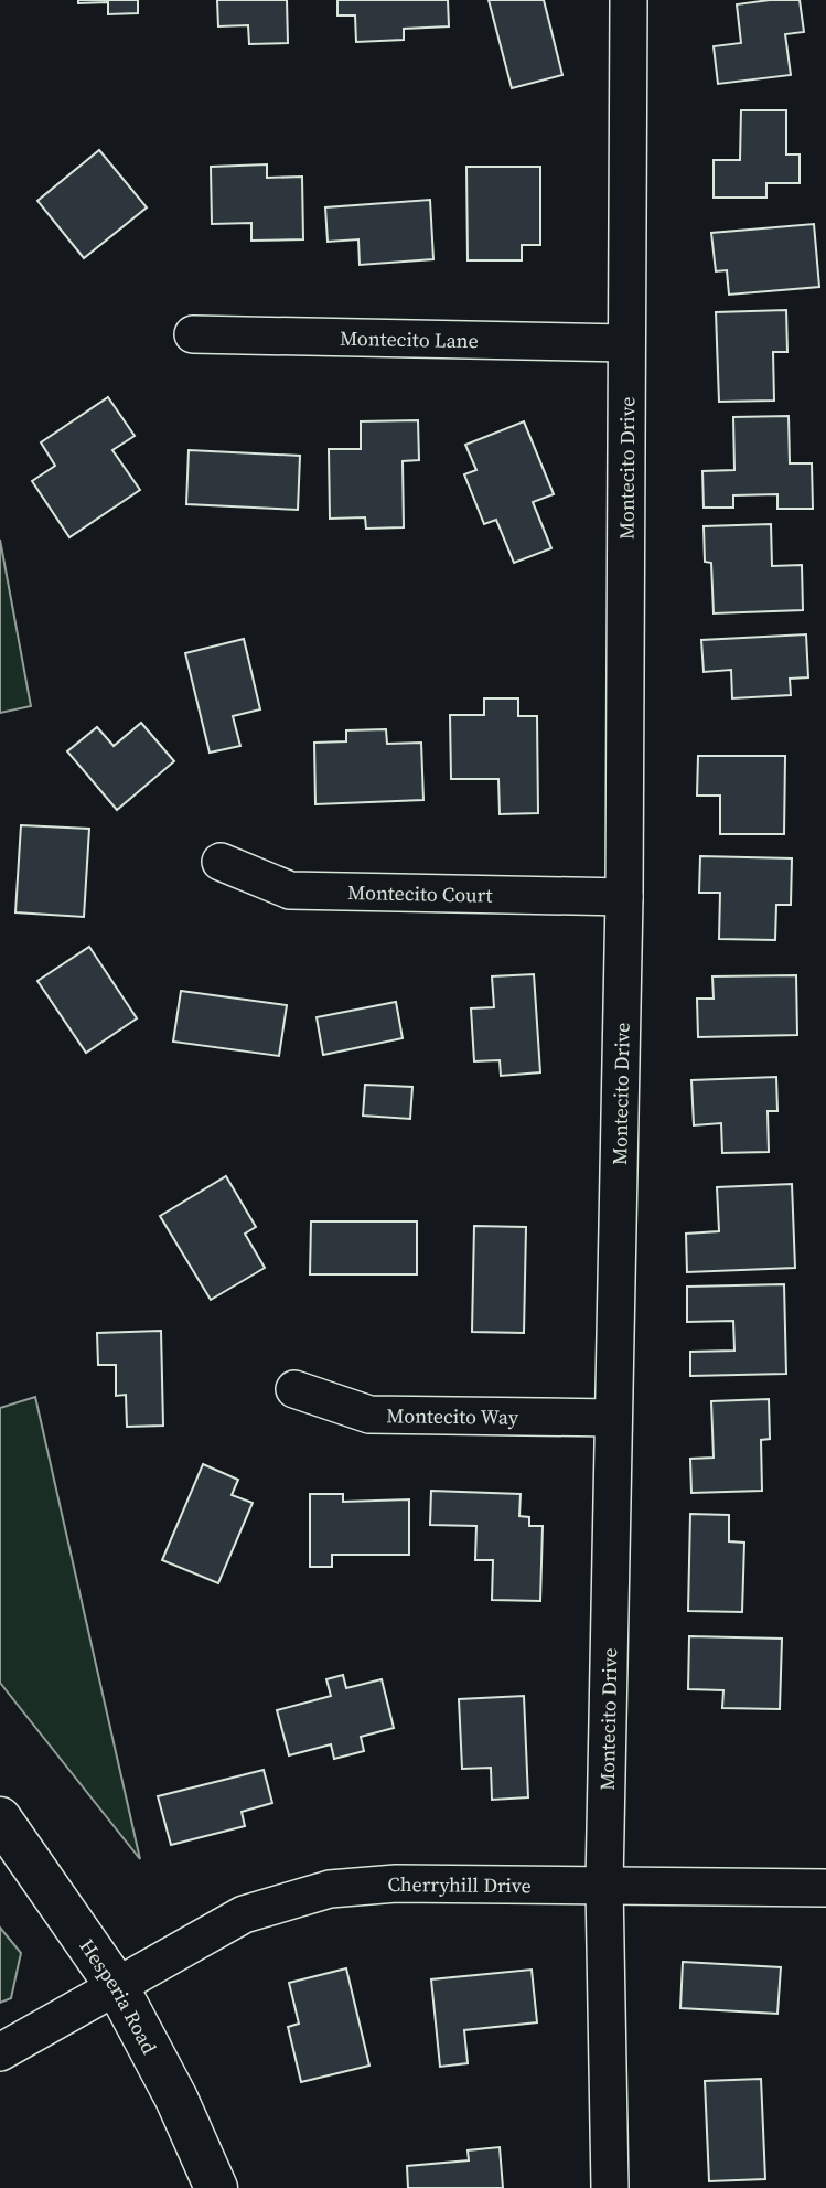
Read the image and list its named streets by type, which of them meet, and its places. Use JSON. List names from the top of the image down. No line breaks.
{"streets":{"main road":["Hesperia Road"],"street":["Montecito Lane","Montecito Drive","Montecito Court","Montecito Way","Cherryhill Drive"]},"crossings":[["Montecito Lane","Montecito Drive"],["Montecito Drive","Montecito Court"],["Montecito Drive","Montecito Way"],["Montecito Drive","Cherryhill Drive"],["Cherryhill Drive","Hesperia Road"]]}
